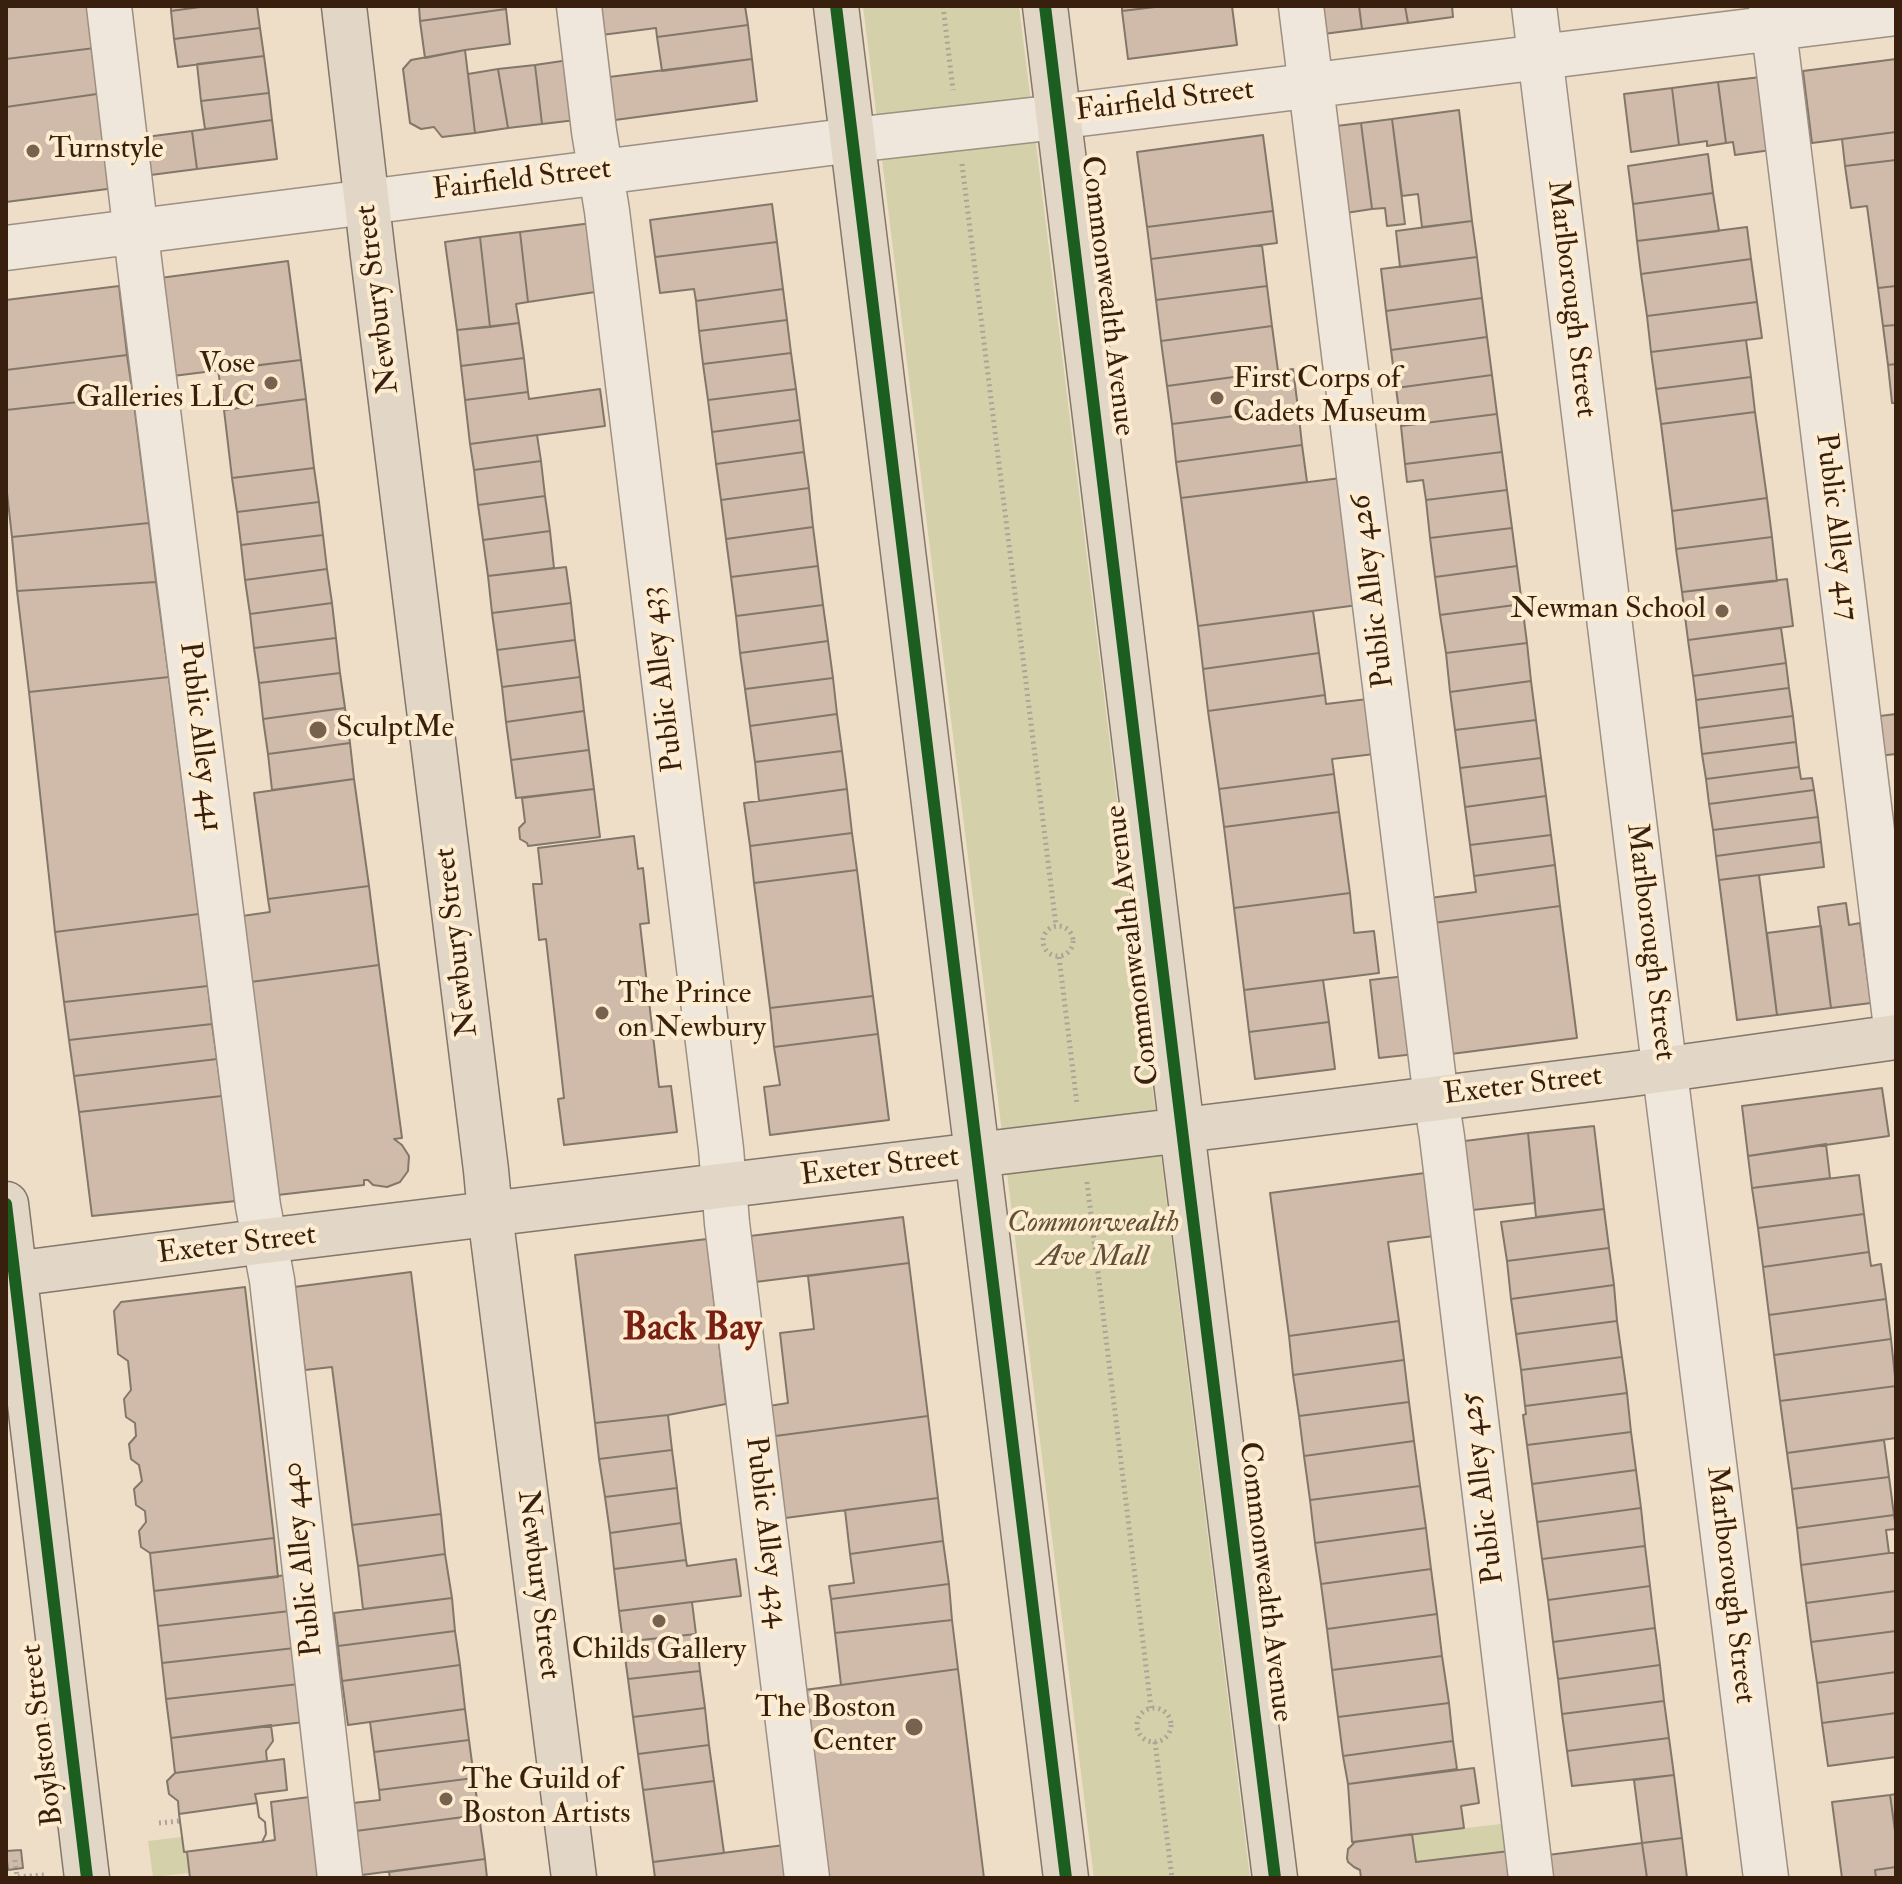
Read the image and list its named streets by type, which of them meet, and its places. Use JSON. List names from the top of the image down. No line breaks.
{"streets":{"main road":["Commonwealth Avenue","Newbury Street","Exeter Street","Boylston Street"],"street":["Fairfield Street","Marlborough Street","Public Alley 417","Public Alley 426","Public Alley 433","Public Alley 441","Public Alley 425","Public Alley 434","Public Alley 440"]},"crossings":[["Fairfield Street","Commonwealth Avenue"],["Fairfield Street","Newbury Street"],["Fairfield Street","Marlborough Street"],["Fairfield Street","Public Alley 417"],["Fairfield Street","Public Alley 426"],["Fairfield Street","Public Alley 433"],["Fairfield Street","Public Alley 441"],["Commonwealth Avenue","Exeter Street"],["Newbury Street","Exeter Street"],["Marlborough Street","Exeter Street"],["Public Alley 426","Exeter Street"],["Public Alley 426","Public Alley 425"],["Public Alley 433","Exeter Street"],["Public Alley 433","Public Alley 434"],["Public Alley 441","Exeter Street"],["Public Alley 441","Public Alley 440"],["Exeter Street","Public Alley 425"],["Exeter Street","Public Alley 434"],["Exeter Street","Public Alley 440"],["Exeter Street","Boylston Street"]],"districts":["Back Bay"],"parks":["Commonwealth Ave Mall"],"places":["Turnstyle","Vose Galleries LLC","First Corps of Cadets Museum","Newman School","SculptMe","The Prince on Newbury","Childs Gallery","The Boston Center","The Guild of Boston Artists"]}
